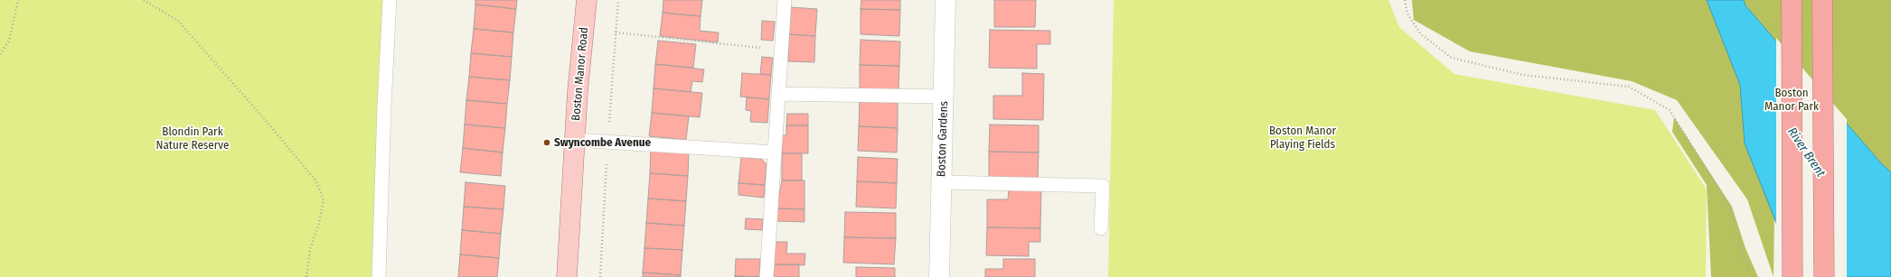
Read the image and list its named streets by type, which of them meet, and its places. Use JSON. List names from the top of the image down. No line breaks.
{"streets":{"main road":["Boston Manor Road"],"street":["Boston Gardens"]},"water":["River Brent"],"parks":["Boston Manor Park","Boston Manor Playing Fields","Blondin Park Nature Reserve"],"places":["Swyncombe Avenue"]}
